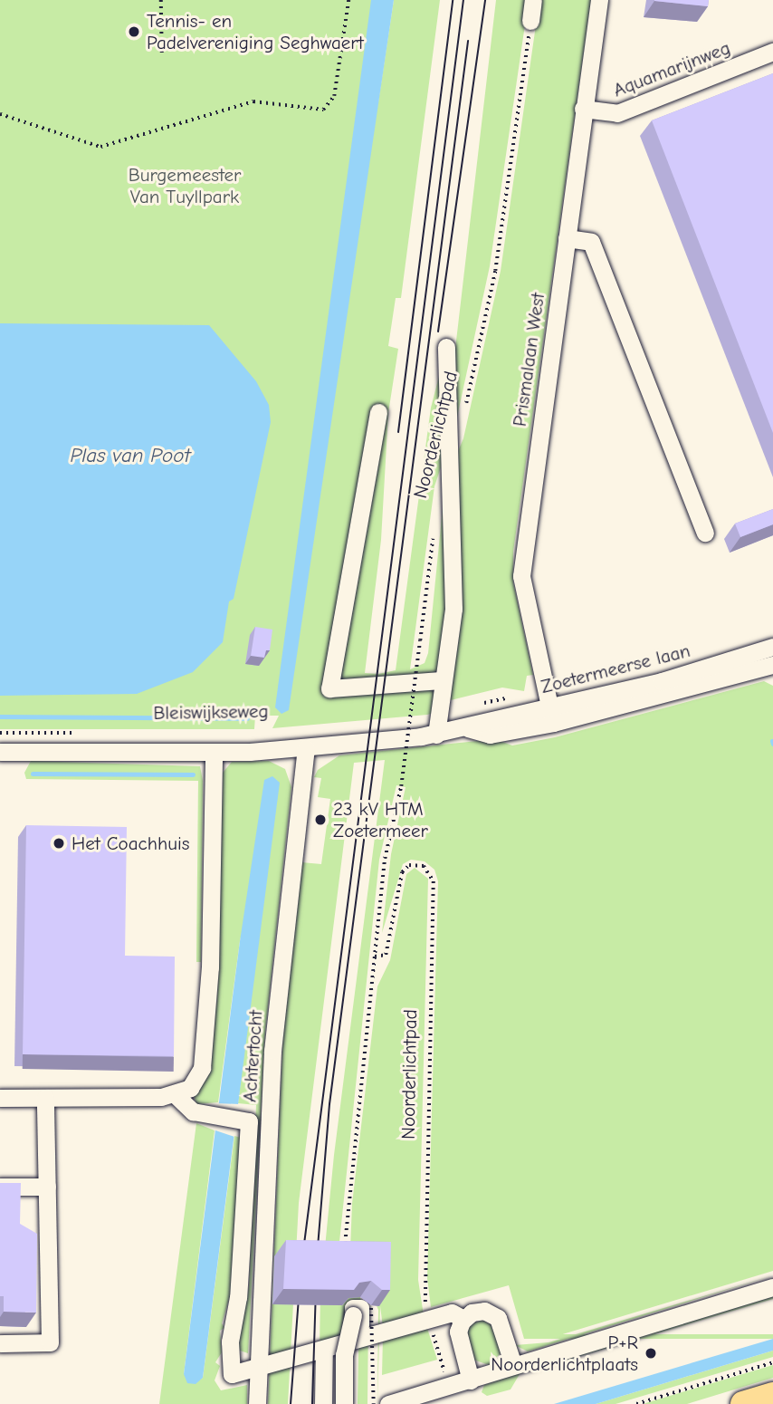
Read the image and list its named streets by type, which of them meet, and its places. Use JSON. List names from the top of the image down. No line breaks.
{"streets":{"street":["Aquamarijnweg","Prismalaan West","Zoetermeerse laan","Bleiswijkseweg","Achtertocht"],"path":["Noorderlichtpad"]},"crossings":[["Aquamarijnweg","Prismalaan West"],["Prismalaan West","Zoetermeerse laan"],["Zoetermeerse laan","Bleiswijkseweg"],["Bleiswijkseweg","Achtertocht"]],"water":["Plas van Poot"],"parks":["Burgemeester Van Tuyllpark"],"places":["Tennis- en Padelvereniging Seghwaert","23 kV HTM Zoetermeer","Het Coachhuis","P+R Noorderlichtplaats"]}
